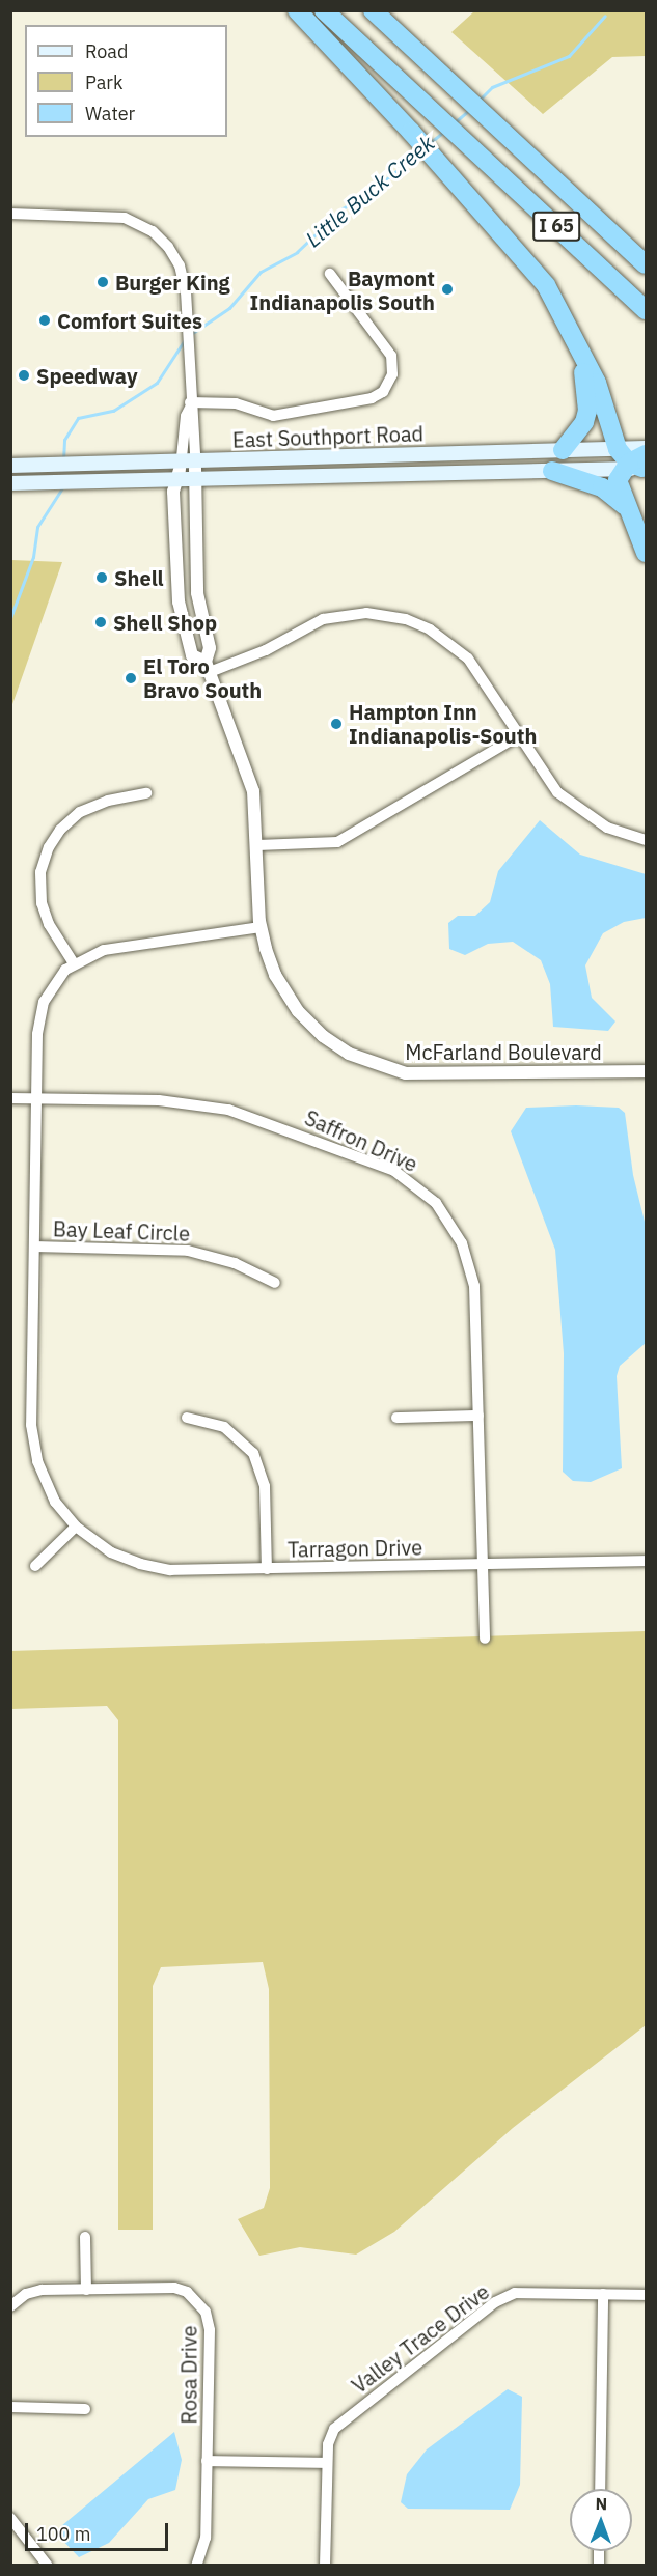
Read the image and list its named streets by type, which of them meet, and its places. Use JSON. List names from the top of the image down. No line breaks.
{"streets":{"highway":["I 65"],"main road":["East Southport Road"],"street":["McFarland Boulevard","Saffron Drive","Bay Leaf Circle","Tarragon Drive","Valley Trace Drive","Rosa Drive"]},"crossings":[["East Southport Road","McFarland Boulevard"],["Saffron Drive","Tarragon Drive"],["Bay Leaf Circle","Tarragon Drive"]],"water":["Little Buck Creek"],"places":["Burger King","Baymont Indianapolis South","Comfort Suites","Speedway","Shell","Shell Shop","El Toro Bravo South","Hampton Inn Indianapolis-South"],"legend":["Road","Park","Water"],"scale_bar":"100 m","north":"top"}
